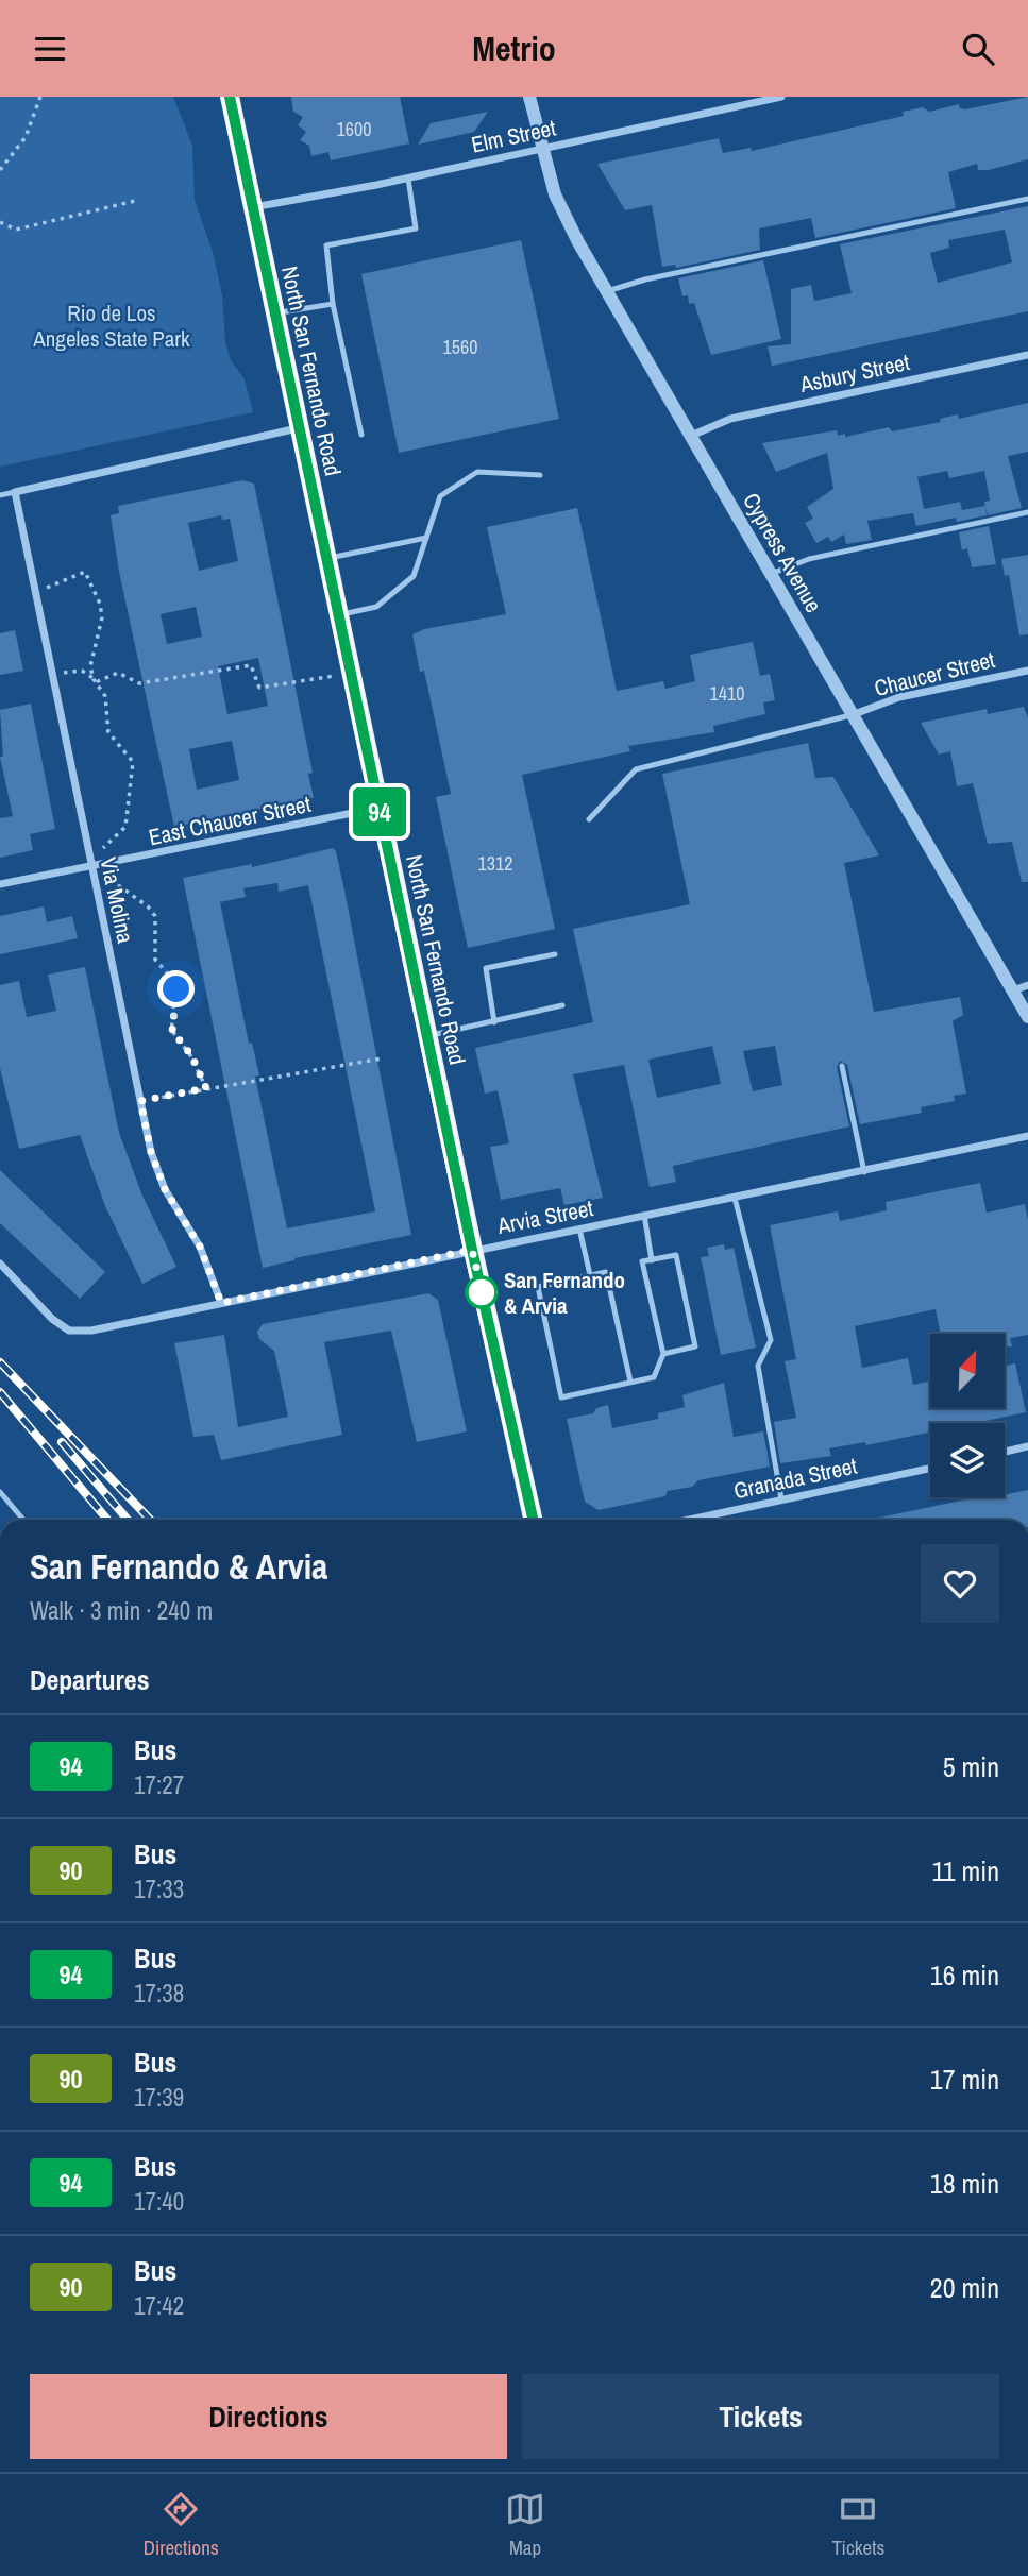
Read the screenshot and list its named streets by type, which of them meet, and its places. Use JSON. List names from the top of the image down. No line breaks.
{"streets":{"main road":["North San Fernando Road"],"street":["Elm Street","Asbury Street","Cypress Avenue","Chaucer Street","East Chaucer Street","Via Molina","Arvia Street","Granada Street"]},"crossings":[["Elm Street","North San Fernando Road"],["Elm Street","Cypress Avenue"],["North San Fernando Road","East Chaucer Street"],["North San Fernando Road","Arvia Street"],["Asbury Street","Cypress Avenue"],["Cypress Avenue","Chaucer Street"],["East Chaucer Street","Via Molina"],["Via Molina","Arvia Street"]],"parks":["Rio de Los Angeles State Park"],"places":["San Fernando & Arvia"],"lines":["bus line 94"],"house_numbers":["1600","1560","1410","1312"],"north":"top right","page":{"header":"Metrio","on_map":"94","heading":[["San Fernando & Arvia","Walk · 3 min · 240 m"],"Departures"],"list":[{"mark":"94","name":"Bus","note":"17:27","value":"5 min"},{"mark":"90","name":"Bus","note":"17:33","value":"11 min"},{"mark":"94","name":"Bus","note":"17:38","value":"16 min"},{"mark":"90","name":"Bus","note":"17:39","value":"17 min"},{"mark":"94","name":"Bus","note":"17:40","value":"18 min"},{"mark":"90","name":"Bus","note":"17:42","value":"20 min"}],"buttons":["Directions","Tickets"],"tabs":["Directions","Map","Tickets"]}}
